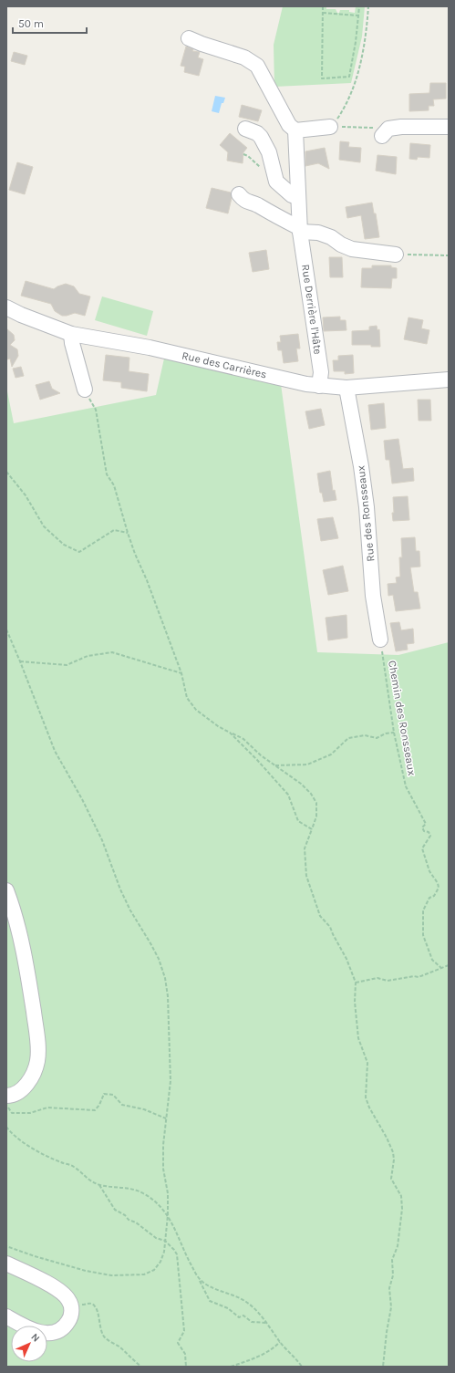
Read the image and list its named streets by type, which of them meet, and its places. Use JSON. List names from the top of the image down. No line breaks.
{"streets":{"street":["Rue Derrière l'Hâte","Rue des Carrières","Rue des Ronsseaux"],"path":["Chemin des Ronsseaux"]},"crossings":[["Rue Derrière l'Hâte","Rue des Carrières"],["Rue des Carrières","Rue des Ronsseaux"],["Rue des Ronsseaux","Chemin des Ronsseaux"]],"scale_bar":"50 m","north":"top right"}
